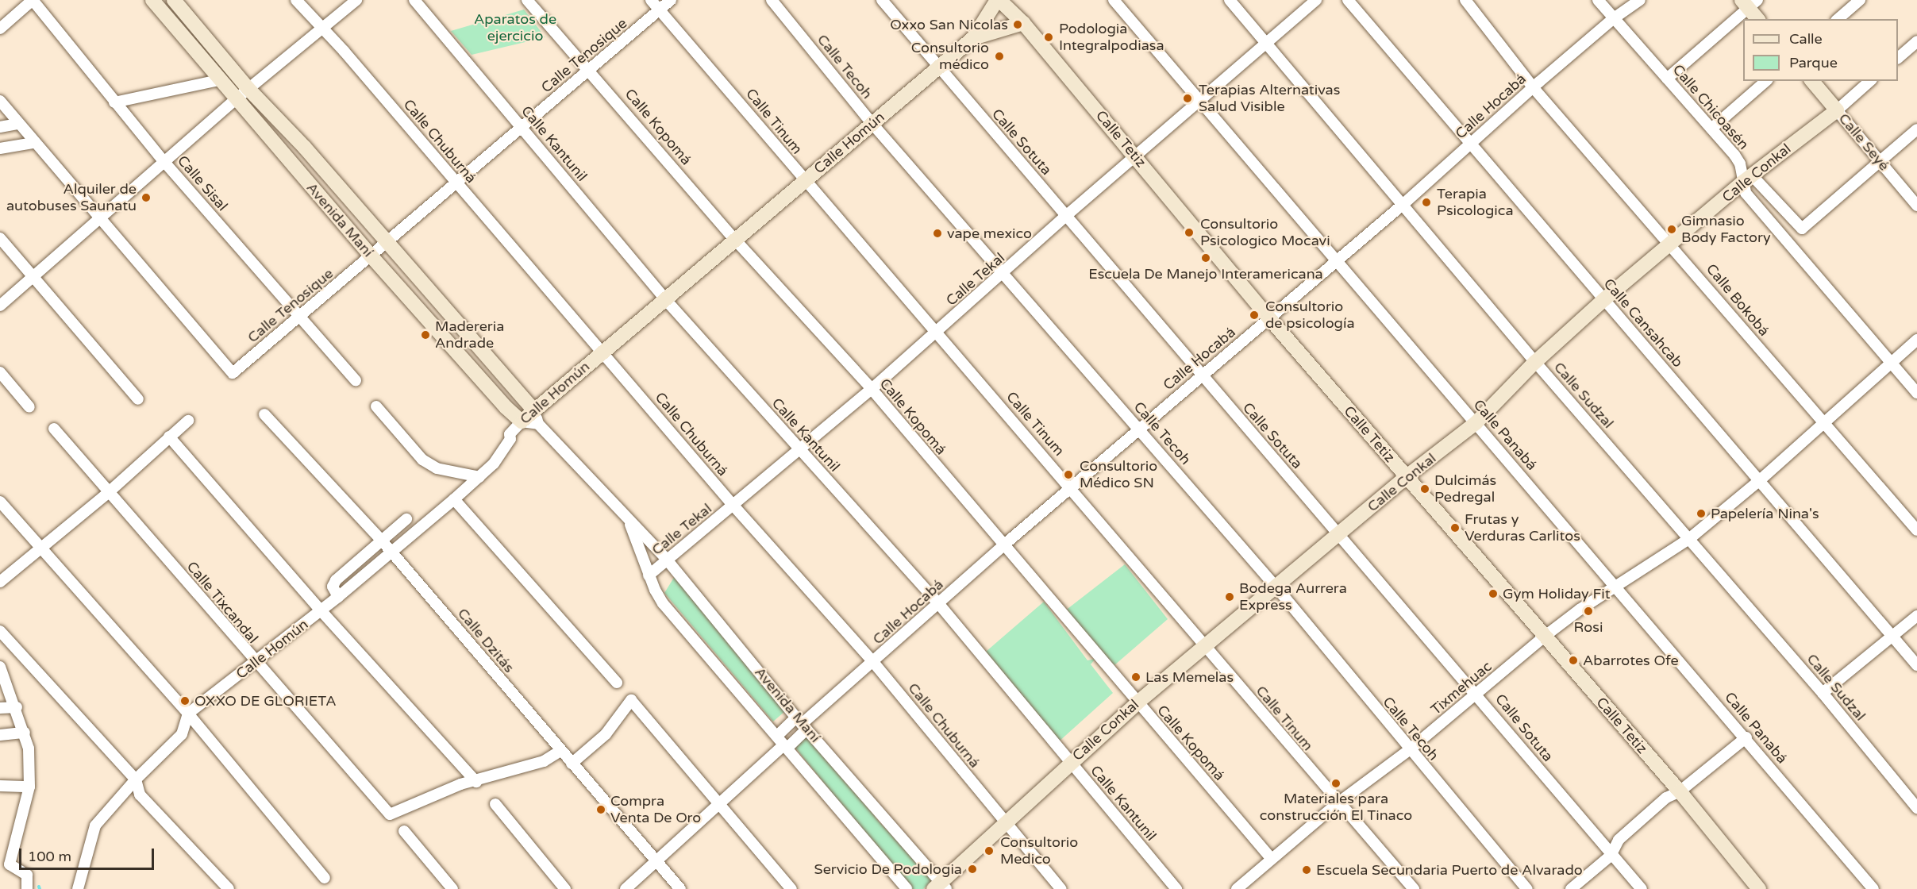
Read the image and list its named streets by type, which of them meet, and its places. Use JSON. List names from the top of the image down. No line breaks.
{"streets":{"street":["Calle Tenosique","Calle Tecoh","Calle Hocabá","Calle Chicoasén","Calle Tinum","Calle Kopomá","Calle Tetiz","Calle Chuburná","Calle Sotuta","Calle Seyé","Calle Homún","Calle Kantunil","Calle Conkal","Calle Sisal","Avenida Maní","Calle Tekal","Calle Bokobá","Calle Cansahcab","Calle Sudzal","Calle Panabá","Calle Tixcandal","Calle Dzitás","Tixmehuac"]},"crossings":[["Calle Tenosique","Calle Tinum"],["Calle Tenosique","Calle Kopomá"],["Calle Tenosique","Calle Chuburná"],["Calle Tenosique","Calle Kantunil"],["Calle Tenosique","Calle Sisal"],["Calle Tenosique","Avenida Maní"],["Calle Tecoh","Calle Hocabá"],["Calle Tecoh","Calle Homún"],["Calle Tecoh","Calle Conkal"],["Calle Tecoh","Calle Tekal"],["Calle Tecoh","Tixmehuac"],["Calle Hocabá","Calle Chicoasén"],["Calle Hocabá","Calle Tinum"],["Calle Hocabá","Calle Kopomá"],["Calle Hocabá","Calle Tetiz"],["Calle Hocabá","Calle Chuburná"],["Calle Hocabá","Calle Sotuta"],["Calle Hocabá","Calle Kantunil"],["Calle Hocabá","Avenida Maní"],["Calle Hocabá","Calle Bokobá"],["Calle Hocabá","Calle Cansahcab"],["Calle Hocabá","Calle Sudzal"],["Calle Hocabá","Calle Panabá"],["Calle Hocabá","Calle Dzitás"],["Calle Chicoasén","Calle Conkal"],["Calle Chicoasén","Tixmehuac"],["Calle Tinum","Calle Homún"],["Calle Tinum","Calle Conkal"],["Calle Tinum","Calle Tekal"],["Calle Tinum","Tixmehuac"],["Calle Kopomá","Calle Homún"],["Calle Kopomá","Calle Conkal"],["Calle Kopomá","Calle Tekal"],["Calle Kopomá","Tixmehuac"],["Calle Tetiz","Calle Homún"],["Calle Tetiz","Calle Conkal"],["Calle Tetiz","Calle Tekal"],["Calle Tetiz","Tixmehuac"],["Calle Chuburná","Calle Homún"],["Calle Chuburná","Calle Conkal"],["Calle Chuburná","Calle Tekal"],["Calle Sotuta","Calle Homún"],["Calle Sotuta","Calle Conkal"],["Calle Sotuta","Calle Tekal"],["Calle Sotuta","Tixmehuac"],["Calle Seyé","Calle Conkal"],["Calle Homún","Calle Kantunil"],["Calle Homún","Avenida Maní"],["Calle Homún","Calle Tixcandal"],["Calle Homún","Calle Dzitás"],["Calle Kantunil","Calle Conkal"],["Calle Kantunil","Calle Tekal"],["Calle Conkal","Avenida Maní"],["Calle Conkal","Calle Bokobá"],["Calle Conkal","Calle Cansahcab"],["Calle Conkal","Calle Sudzal"],["Calle Conkal","Calle Panabá"],["Avenida Maní","Calle Tekal"],["Calle Tekal","Calle Sudzal"],["Calle Tekal","Calle Panabá"],["Calle Bokobá","Tixmehuac"],["Calle Cansahcab","Tixmehuac"],["Calle Sudzal","Tixmehuac"],["Calle Panabá","Tixmehuac"]],"parks":["Aparatos de ejercicio"],"places":["Oxxo San Nicolas","Podologia Integralpodiasa","Consultorio médico","Terapias Alternativas Salud Visible","Alquiler de autobuses Saunatu","Terapia Psicologica","Gimnasio Body Factory","Consultorio Psicologico Mocavi","vape mexico","Escuela De Manejo Interamericana","Consultorio de psicología","Madereria Andrade","Consultorio Médico SN","Dulcimás Pedregal","Papelería Nina's","Frutas y Verduras Carlitos","Gym Holiday Fit","Bodega Aurrera Express","Rosi","Abarrotes Ofe","Las Memelas","OXXO DE GLORIETA","Materiales para construcción El Tinaco","Compra Venta De Oro","Consultorio Medico","Servicio De Podologia","Escuela Secundaria Puerto de Alvarado"],"legend":["Calle","Parque"],"scale_bar":"100 m"}
